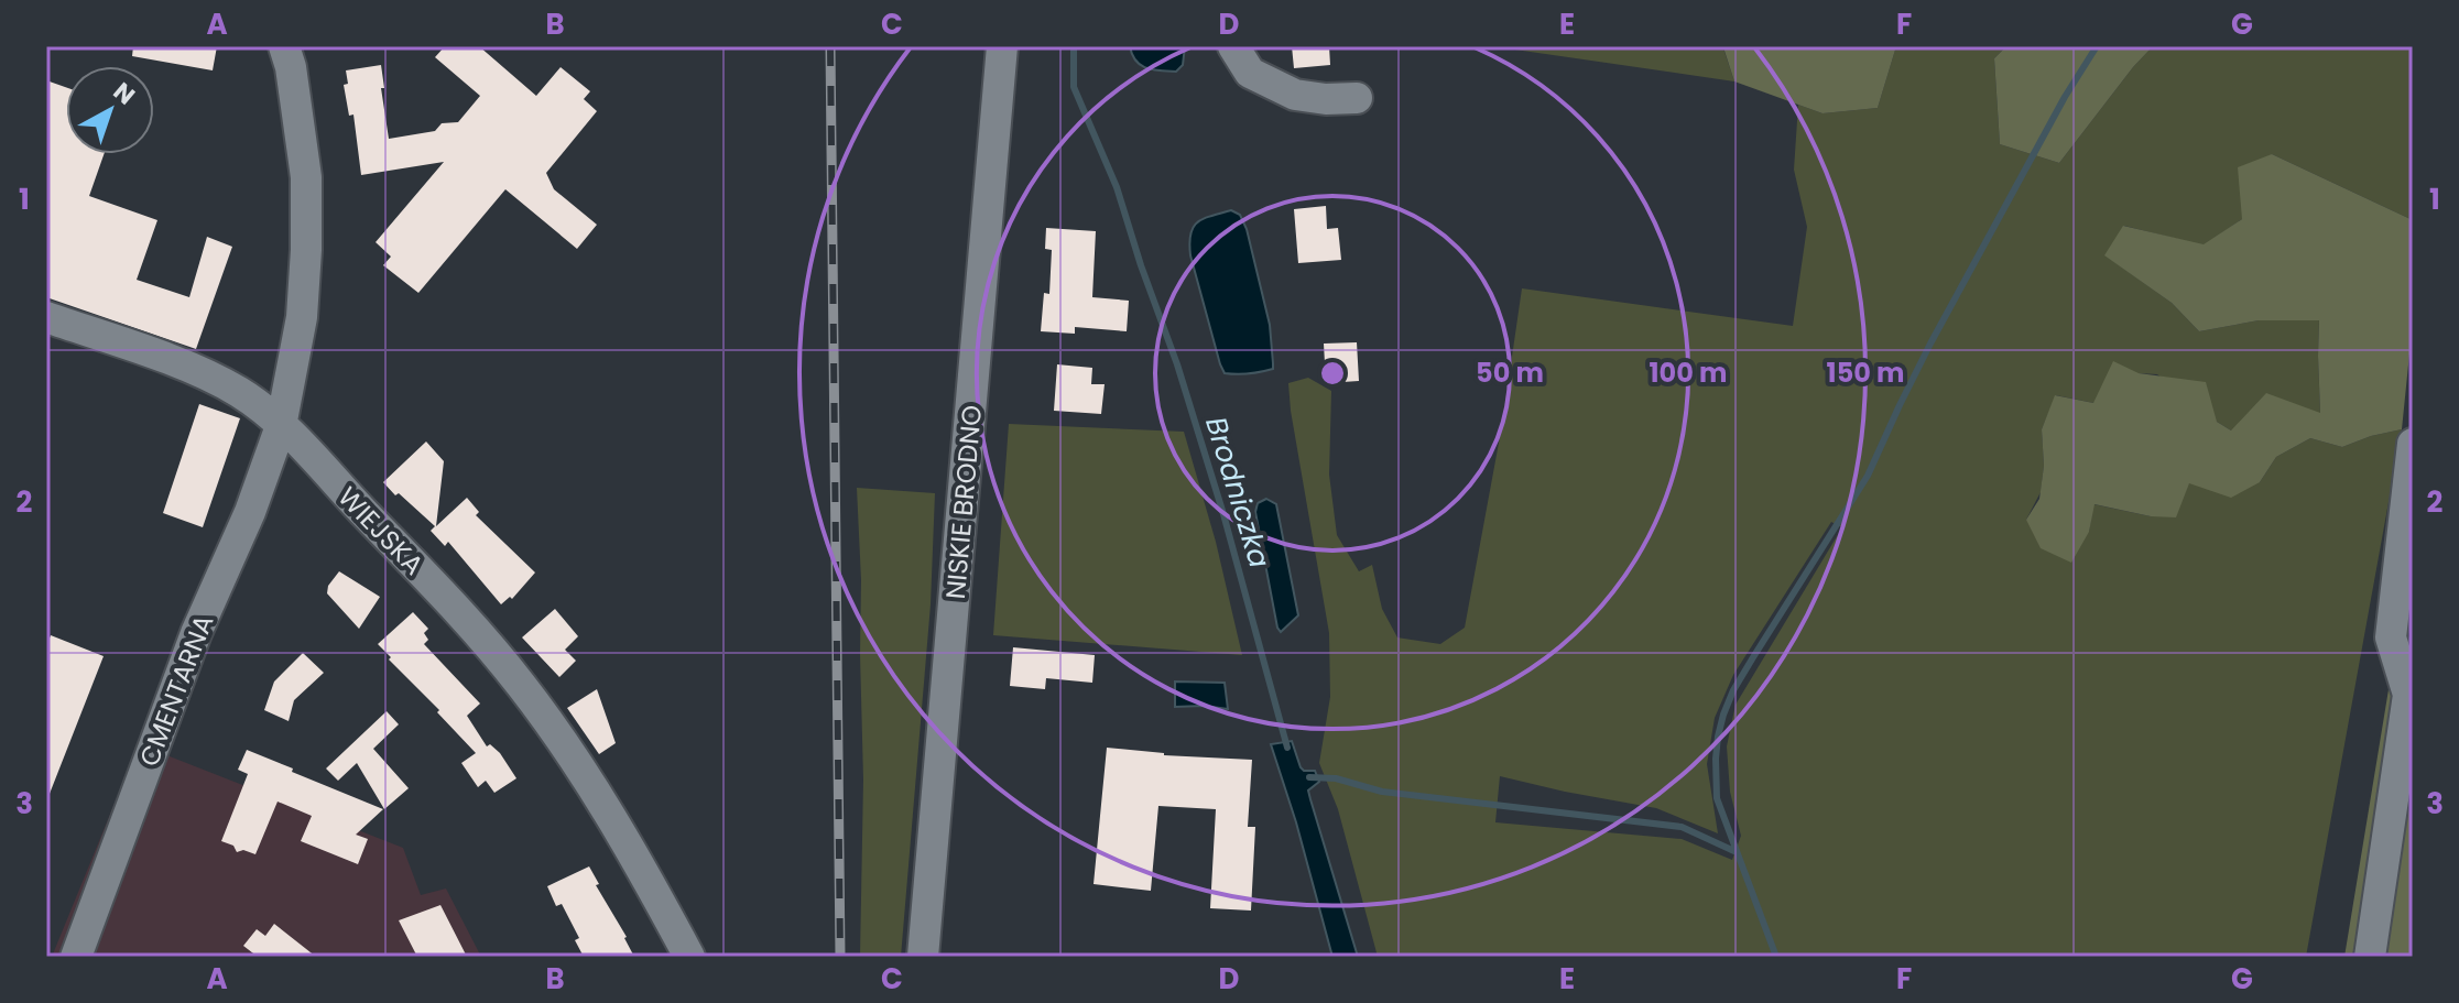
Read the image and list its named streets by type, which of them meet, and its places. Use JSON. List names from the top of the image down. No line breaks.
{"streets":{"street":["NISKIE BRODNO","WIEJSKA","CMENTARNA"]},"crossings":[["WIEJSKA","CMENTARNA"]],"water":["Brodniczka"],"north":"top right","grid":{"columns":["A","B","C","D","E","F","G"],"rows":["1","2","3"]},"rings":["50 m","100 m","150 m"]}
